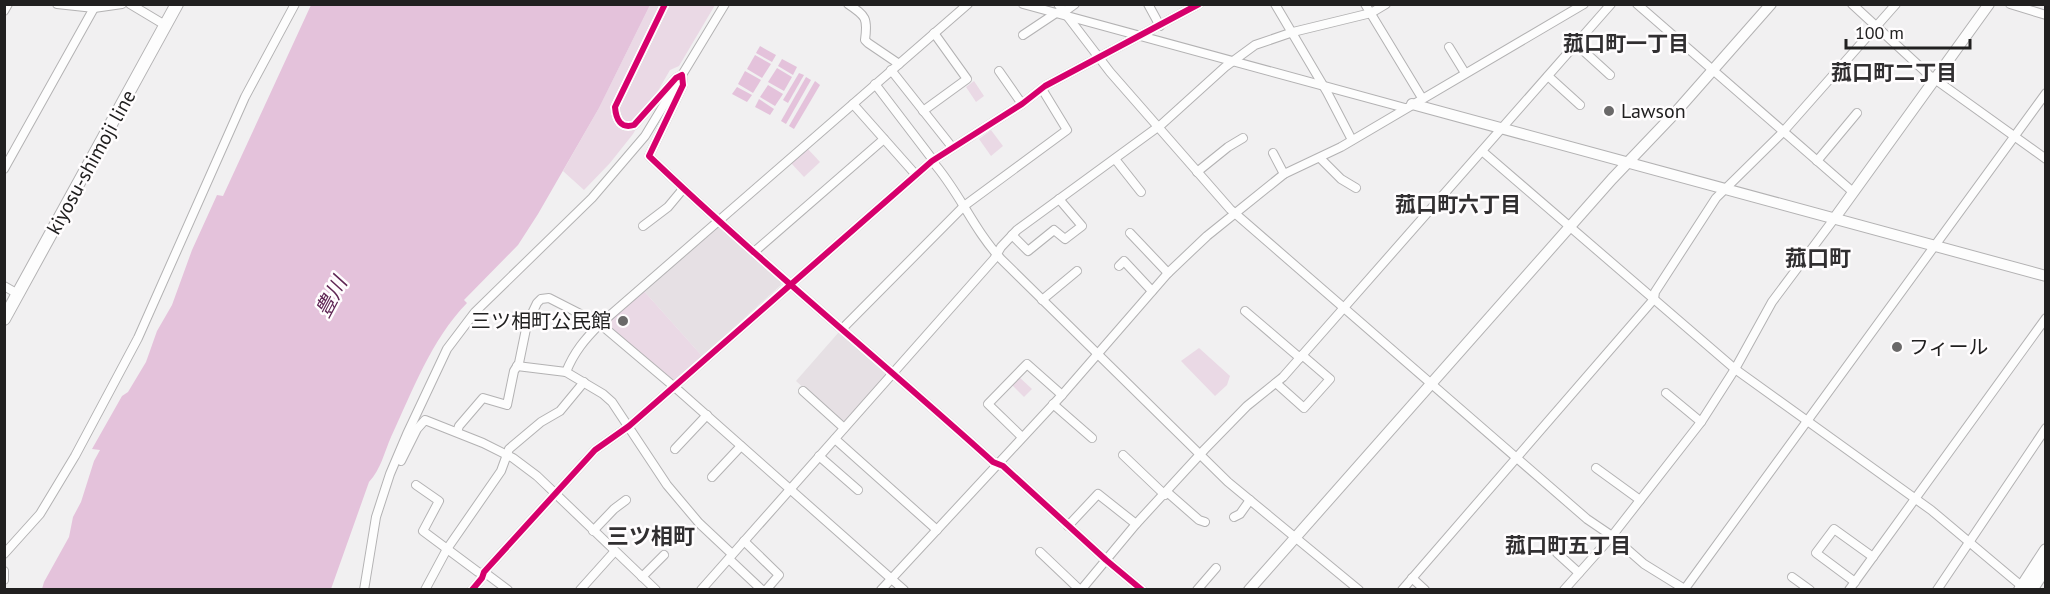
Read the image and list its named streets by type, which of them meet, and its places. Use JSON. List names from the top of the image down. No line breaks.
{"streets":{"main road":["kiyosu-shimoji line"]},"districts":["菰口町一丁目","菰口町二丁目","菰口町六丁目","菰口町","三ツ相町","菰口町五丁目"],"water":["豊川"],"places":["Lawson","三ツ相町公民館","フィール"],"scale_bar":"100 m"}
